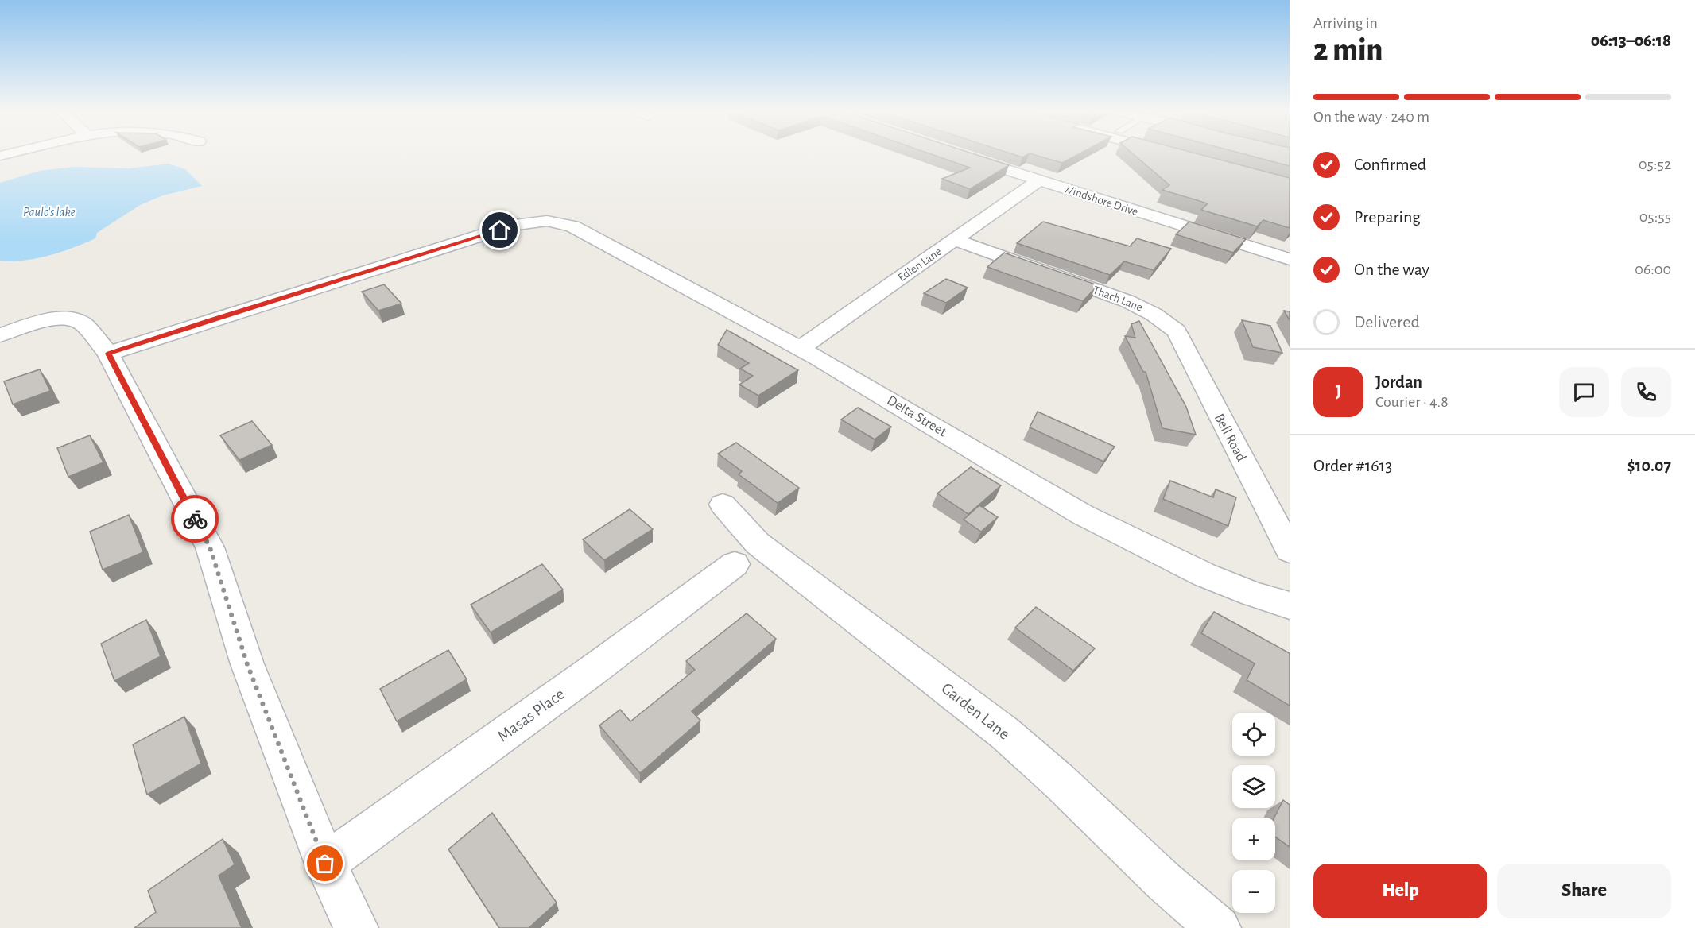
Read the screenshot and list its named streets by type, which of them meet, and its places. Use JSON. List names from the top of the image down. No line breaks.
{"streets":{"street":["Windshore Drive","Edlen Lane","Thach Lane","Delta Street","Bell Road","Garden Lane","Masas Place"]},"crossings":[["Windshore Drive","Edlen Lane"],["Edlen Lane","Thach Lane"],["Edlen Lane","Delta Street"],["Thach Lane","Bell Road"]],"water":["Paulo's lake"],"page":{"heading":["2 min","Arriving in","06:13–06:18"],"panel":["Jordan","Courier · 4.8","Order #1613","$10.07"],"bar":"On the way · 240 m","list":[["Confirmed","05:52"],["Preparing","05:55"],["On the way","06:00"],"Delivered"],"round":"J","map_buttons":["+","−"],"buttons":["Help","Share"]}}
